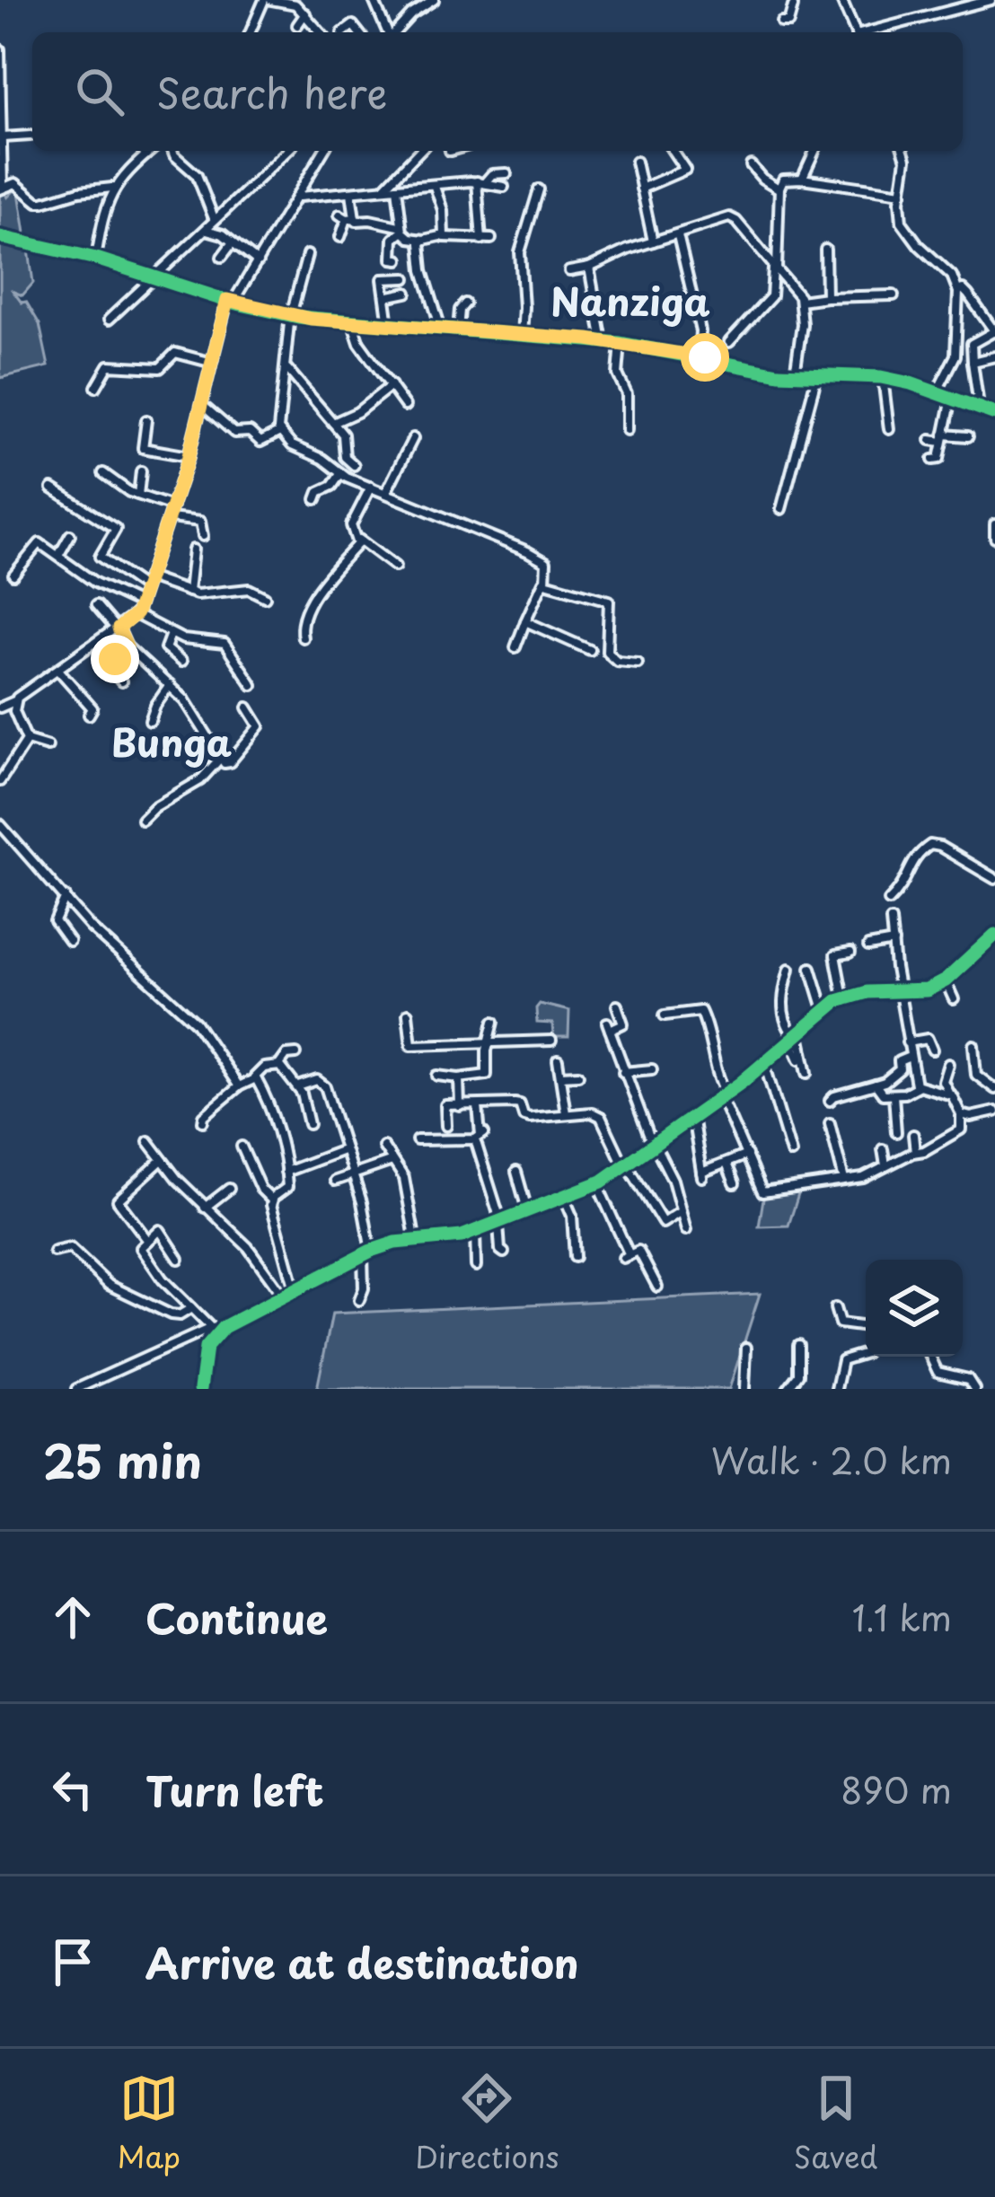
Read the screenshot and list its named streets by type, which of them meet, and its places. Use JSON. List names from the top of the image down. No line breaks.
{"districts":["Nanziga","Bunga"],"page":{"search":"Search here","heading":["25 min","Walk · 2.0 km"],"list":[["Continue","1.1 km"],["Turn left","890 m"],"Arrive at destination"],"nav":["Map","Directions","Saved"]}}
